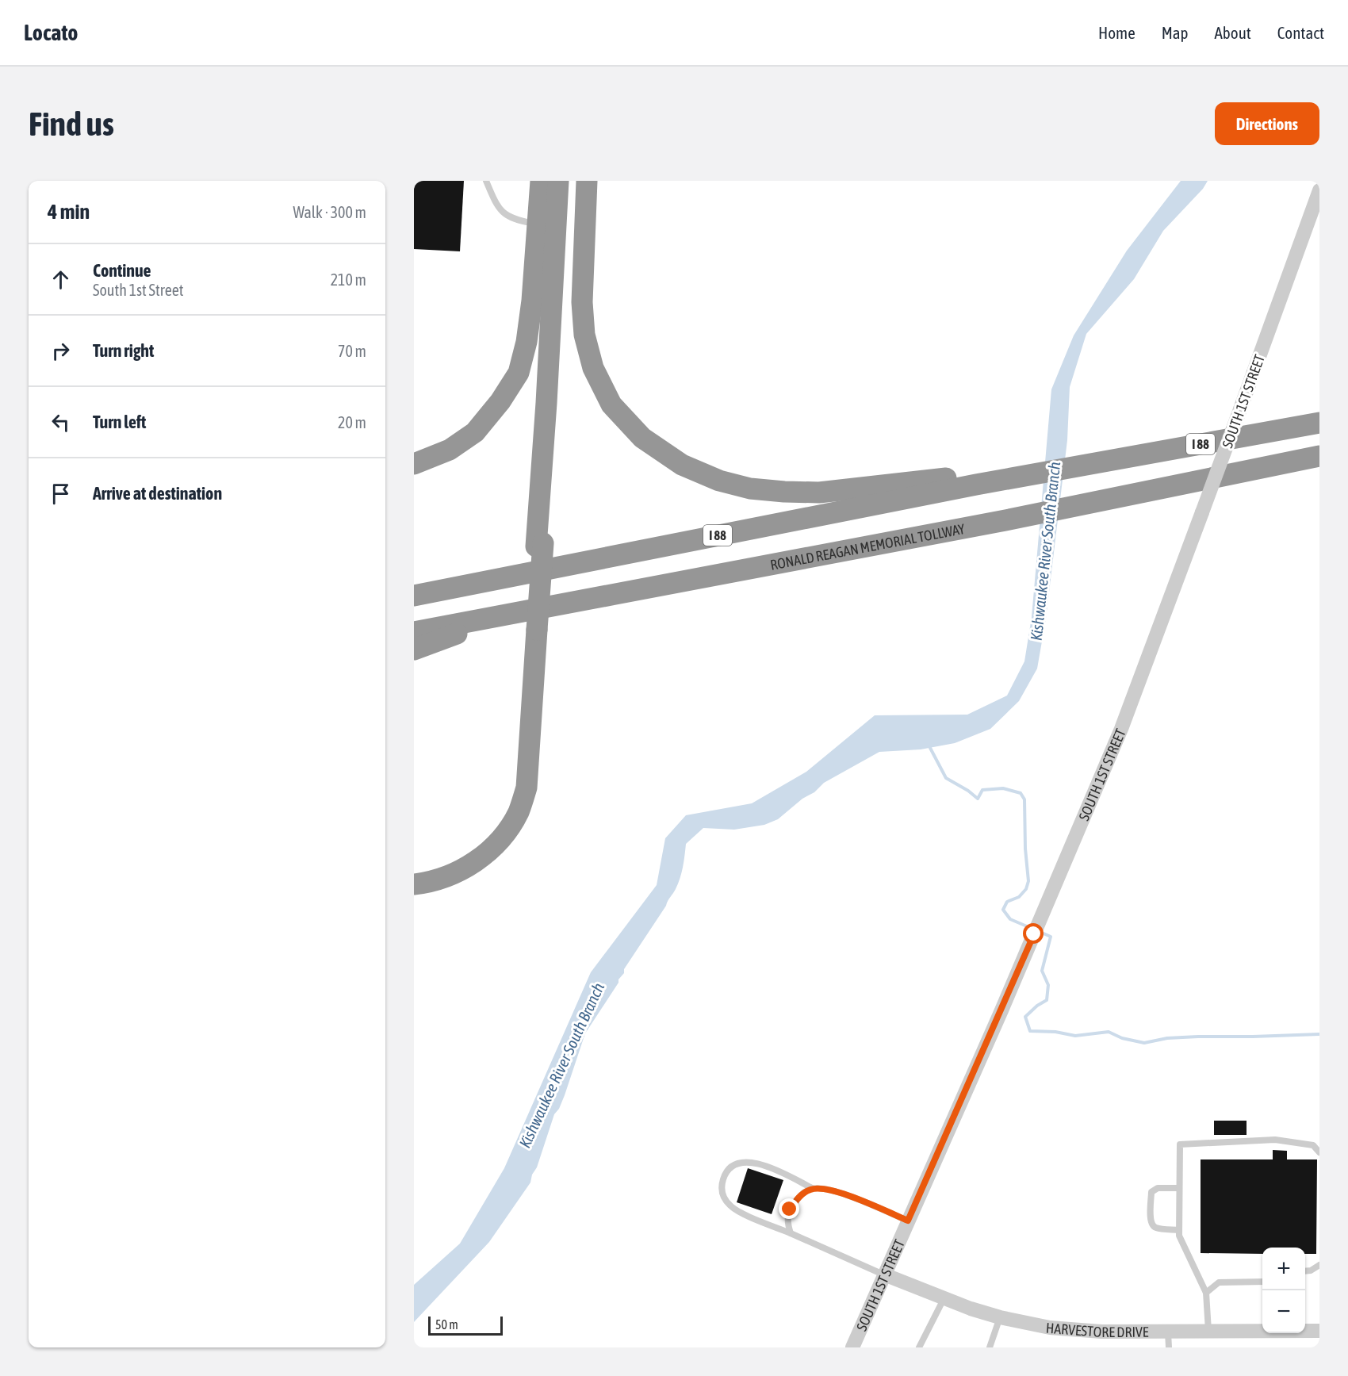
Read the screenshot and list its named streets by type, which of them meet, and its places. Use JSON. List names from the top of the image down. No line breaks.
{"streets":{"highway":["I 88","RONALD REAGAN MEMORIAL TOLLWAY"],"street":["SOUTH 1ST STREET","HARVESTORE DRIVE"]},"crossings":[["SOUTH 1ST STREET","HARVESTORE DRIVE"]],"water":["Kishwaukee River South Branch"],"scale_bar":"50 m","page":{"header":"Locato","nav":["Home","Map","About","Contact"],"buttons":"Directions","title":"Find us","heading":["4 min","Walk · 300 m"],"list":[["Continue","South 1st Street","210 m"],["Turn right","70 m"],["Turn left","20 m"],"Arrive at destination"],"map_buttons":["+","−"],"scale":"50 m"}}
